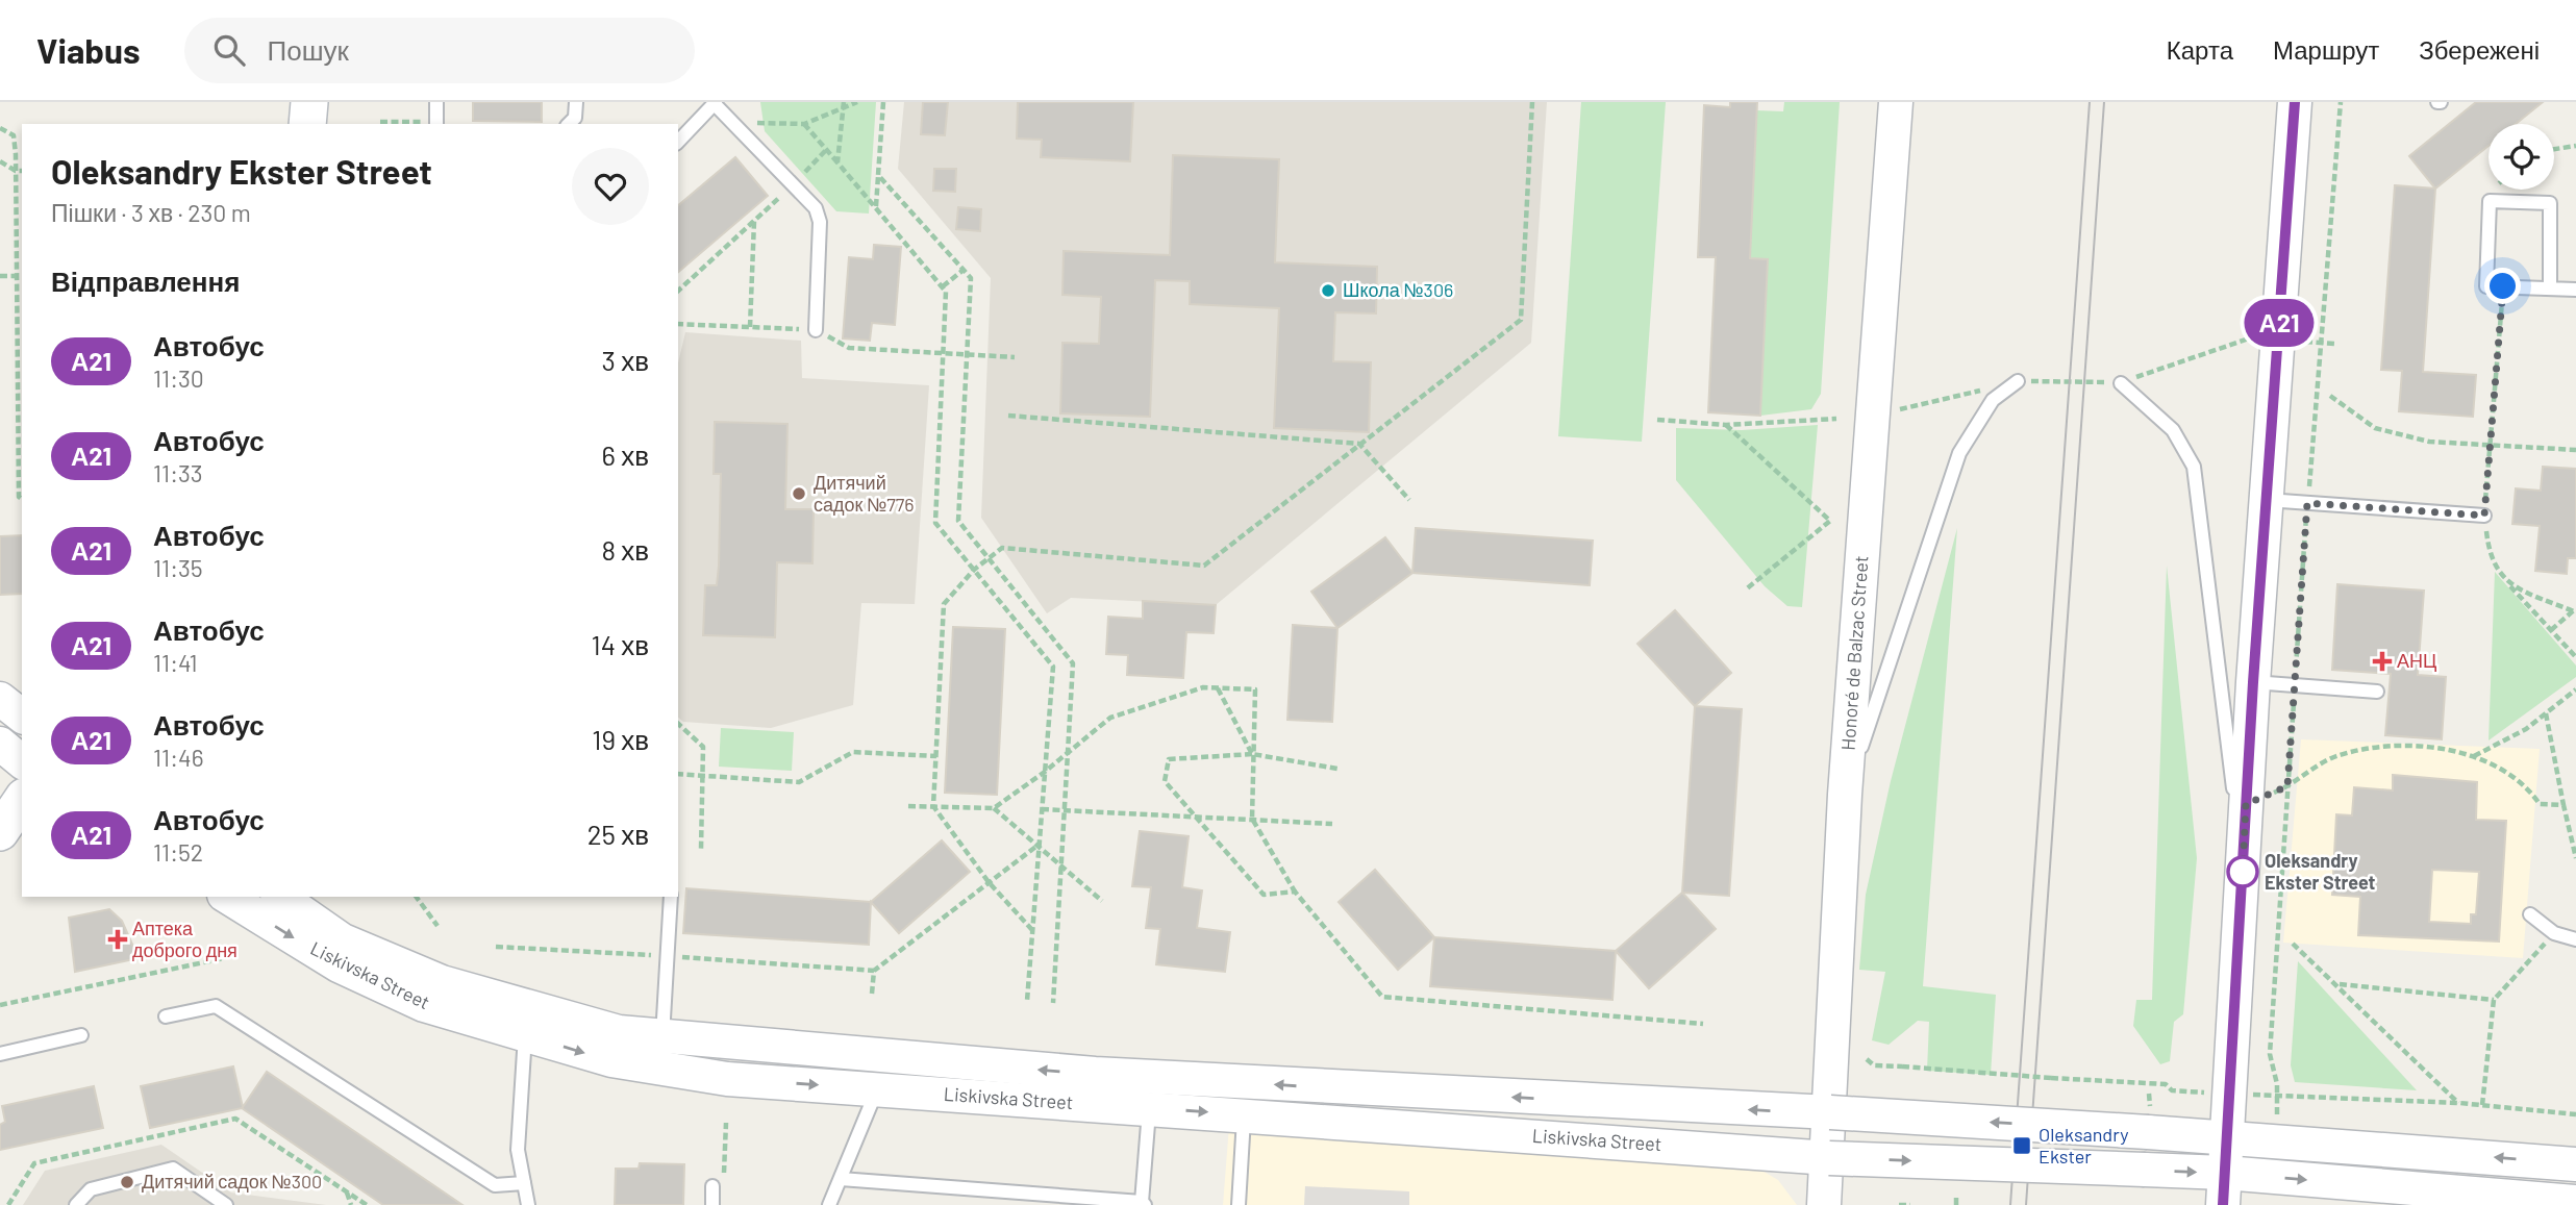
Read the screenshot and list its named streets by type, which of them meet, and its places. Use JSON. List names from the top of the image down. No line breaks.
{"streets":{"street":["Honoré de Balzac Street","Liskivska Street"]},"crossings":[["Honoré de Balzac Street","Liskivska Street"]],"places":{"other":["Школа №306","Дитячий садок №776","Oleksandry Ekster Street","Дитячий садок №300"],"health":["АНЦ","Аптека доброго дня"],"transit":["Oleksandry Ekster"]},"lines":["bus line А21"],"page":{"header":"Viabus","search":"Пошук","nav":["Карта","Маршрут","Збережені"],"on_map":"А21","heading":[["Oleksandry Ekster Street","Пішки · 3 хв · 230 m"],"Відправлення"],"list":[{"mark":"А21","name":"Автобус","note":"11:30","value":"3 хв"},{"mark":"А21","name":"Автобус","note":"11:33","value":"6 хв"},{"mark":"А21","name":"Автобус","note":"11:35","value":"8 хв"},{"mark":"А21","name":"Автобус","note":"11:41","value":"14 хв"},{"mark":"А21","name":"Автобус","note":"11:46","value":"19 хв"},{"mark":"А21","name":"Автобус","note":"11:52","value":"25 хв"}]}}
